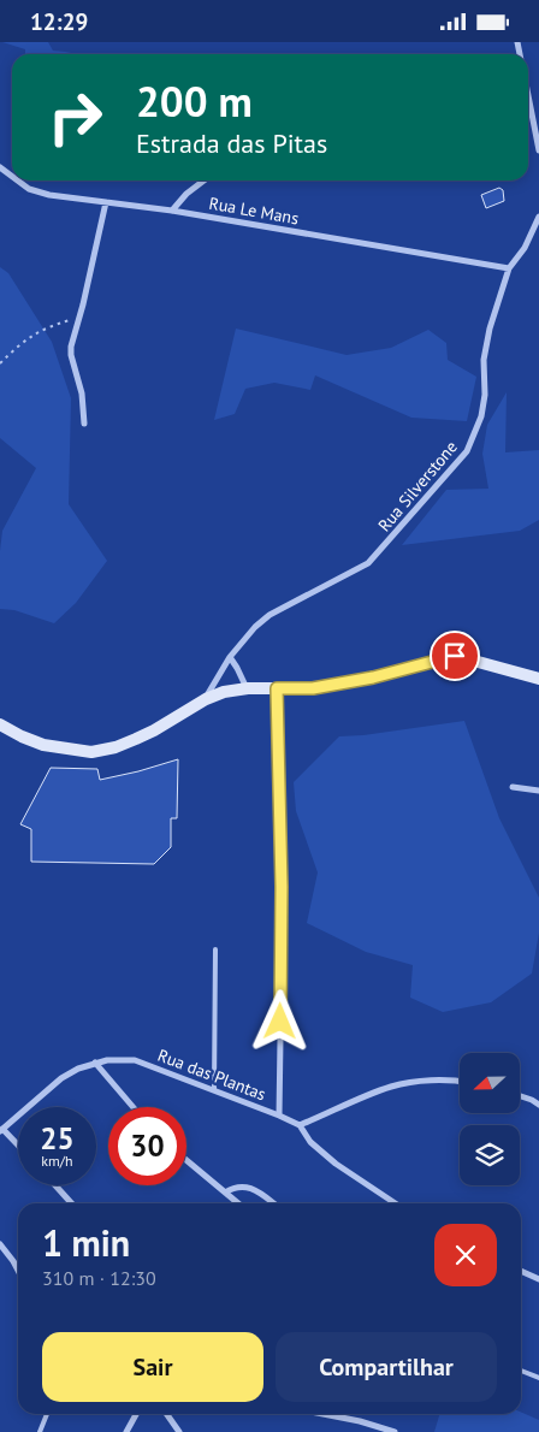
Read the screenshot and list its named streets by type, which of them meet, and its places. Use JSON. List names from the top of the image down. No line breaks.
{"streets":{"street":["Rua Le Mans","Rua Silverstone","Rua das Plantas"]},"crossings":[["Rua Le Mans","Rua Silverstone"]],"north":"left","page":{"status":"12:29","turn":["200 m","Estrada das Pitas"],"speed":"25 km/h","limit":"30","heading":["1 min","310 m · 12:30"],"buttons":["Sair","Compartilhar"]}}
